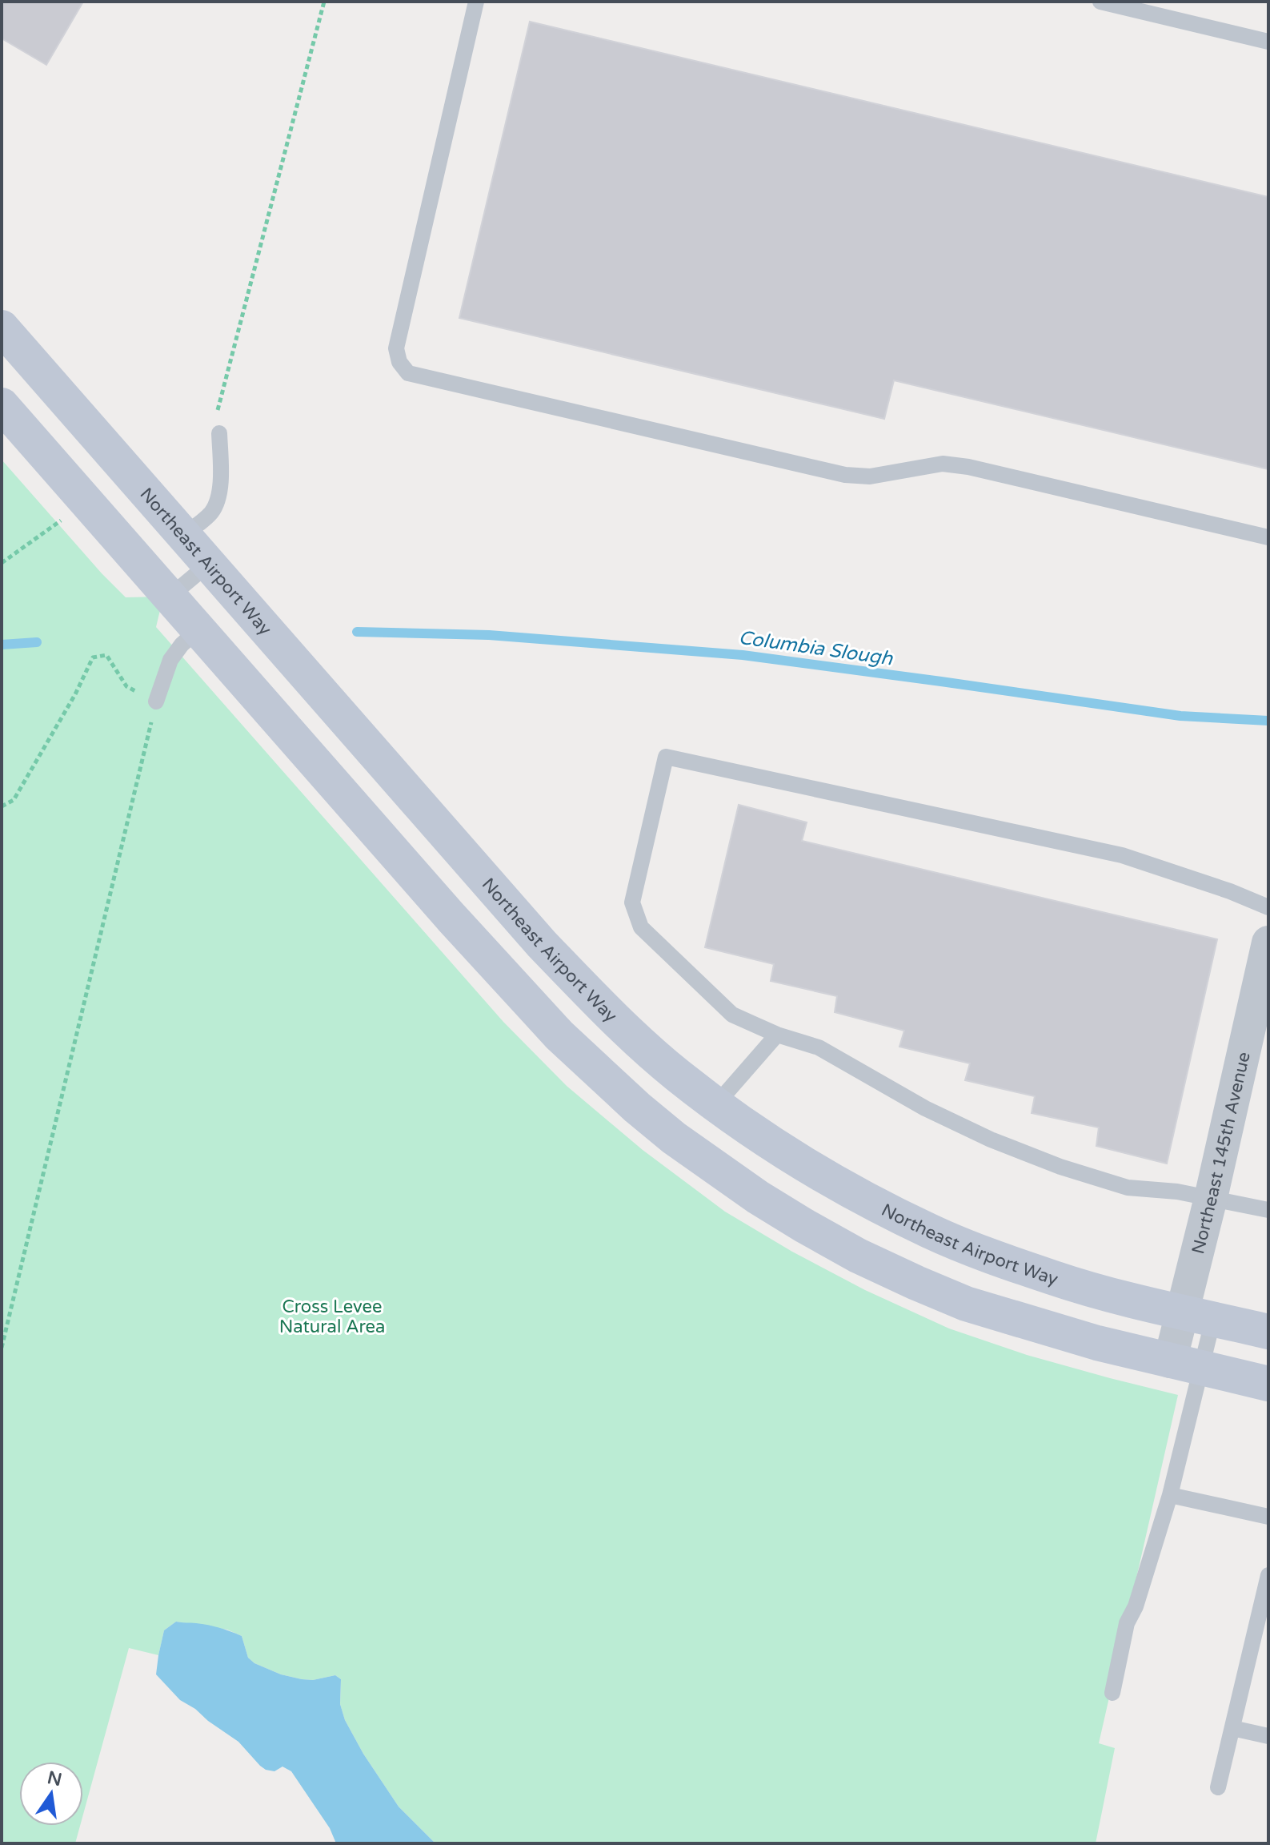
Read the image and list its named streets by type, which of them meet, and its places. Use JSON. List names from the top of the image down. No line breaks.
{"streets":{"main road":["Northeast Airport Way"],"street":["Northeast 145th Avenue"]},"crossings":[["Northeast Airport Way","Northeast 145th Avenue"]],"water":["Columbia Slough"],"parks":["Cross Levee Natural Area"],"north":"top"}
